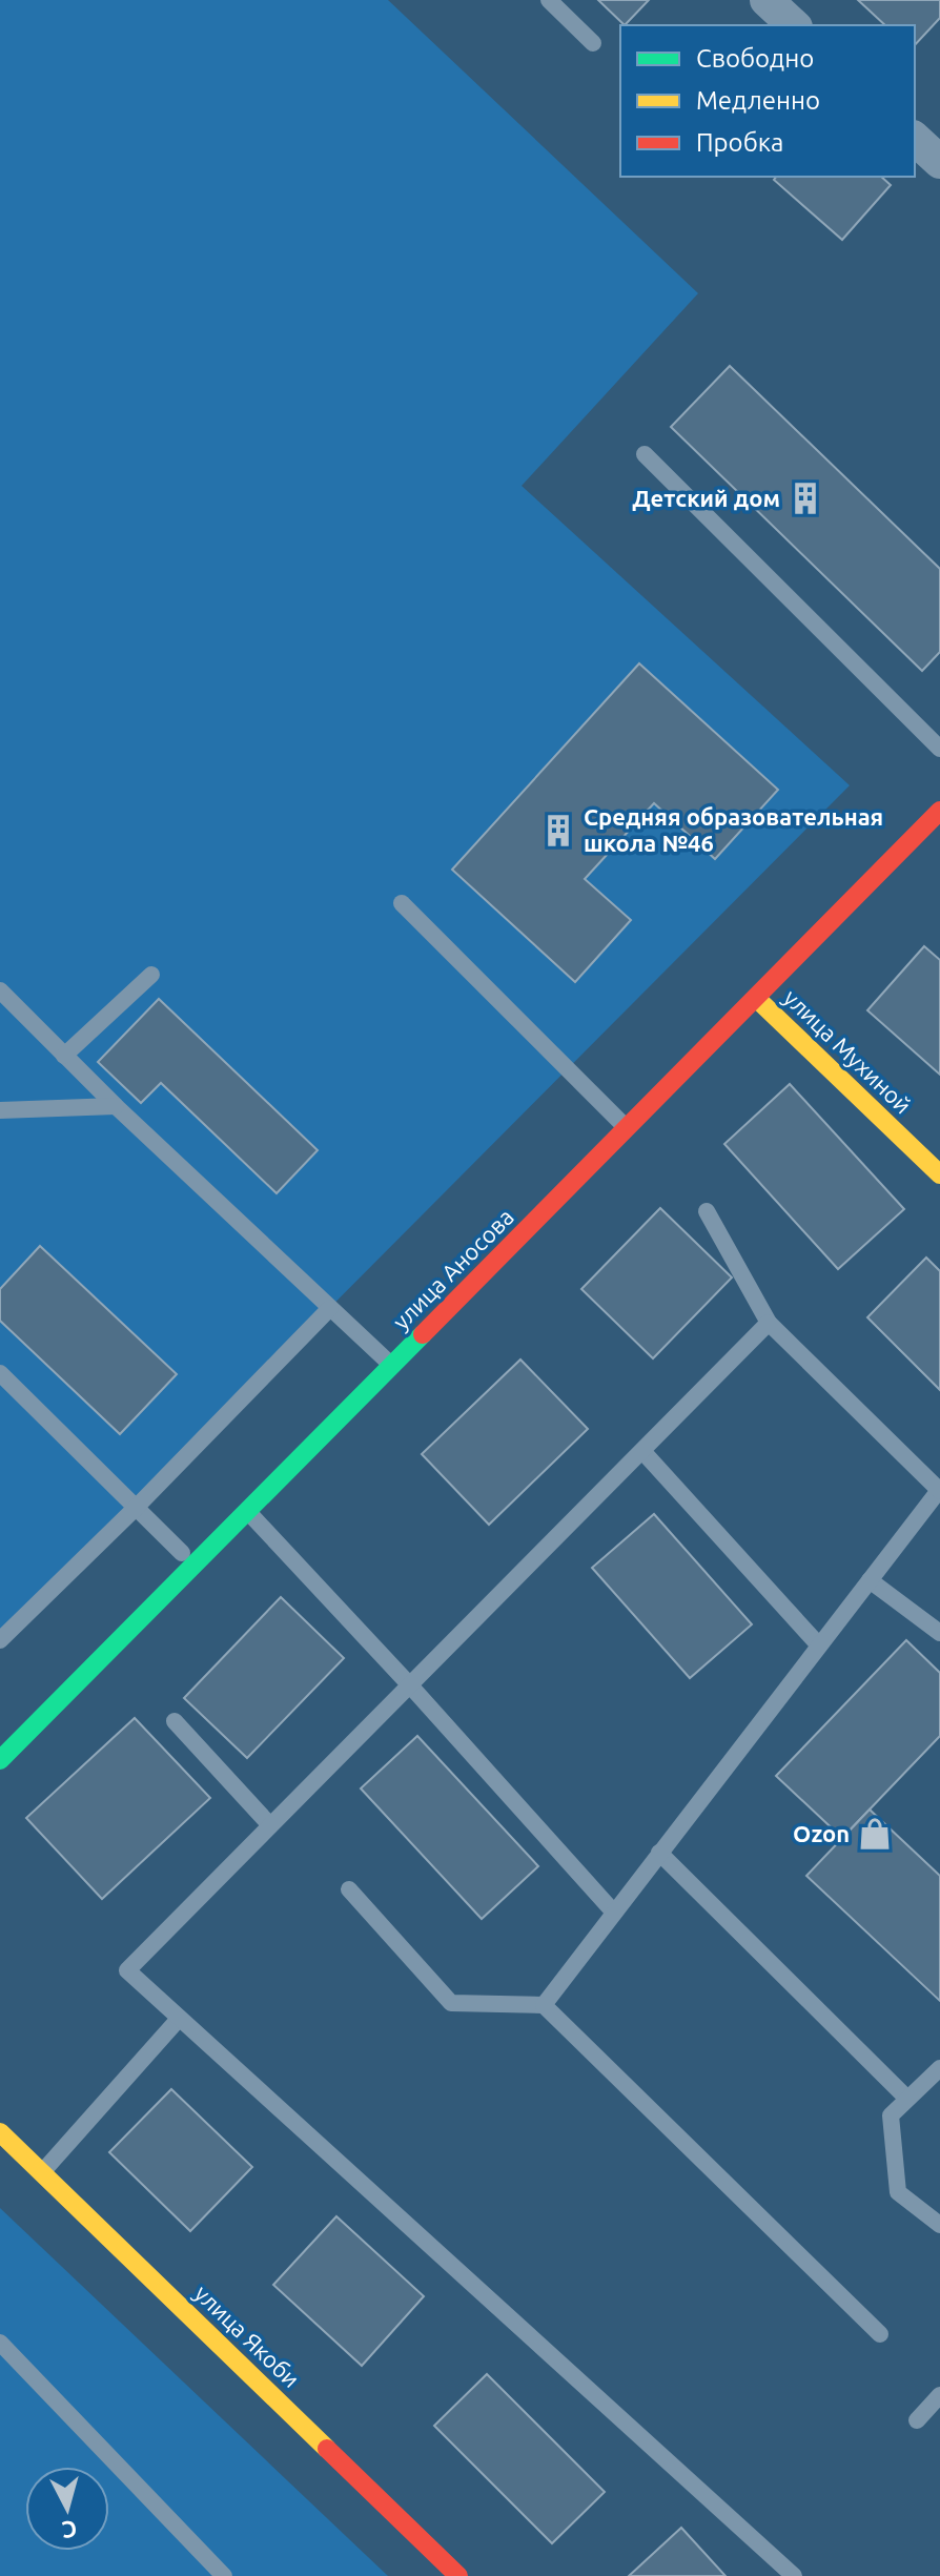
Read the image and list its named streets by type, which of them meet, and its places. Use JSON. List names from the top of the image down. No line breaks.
{"streets":{"street":["улица Мухиной","улица Аносова","улица Якоби"]},"crossings":[["улица Мухиной","улица Аносова"]],"places":{"building":["Детский дом","Средняя образовательная школа №46"],"shop":["Ozon"]},"legend":["Свободно","Медленно","Пробка"],"north":"bottom"}
